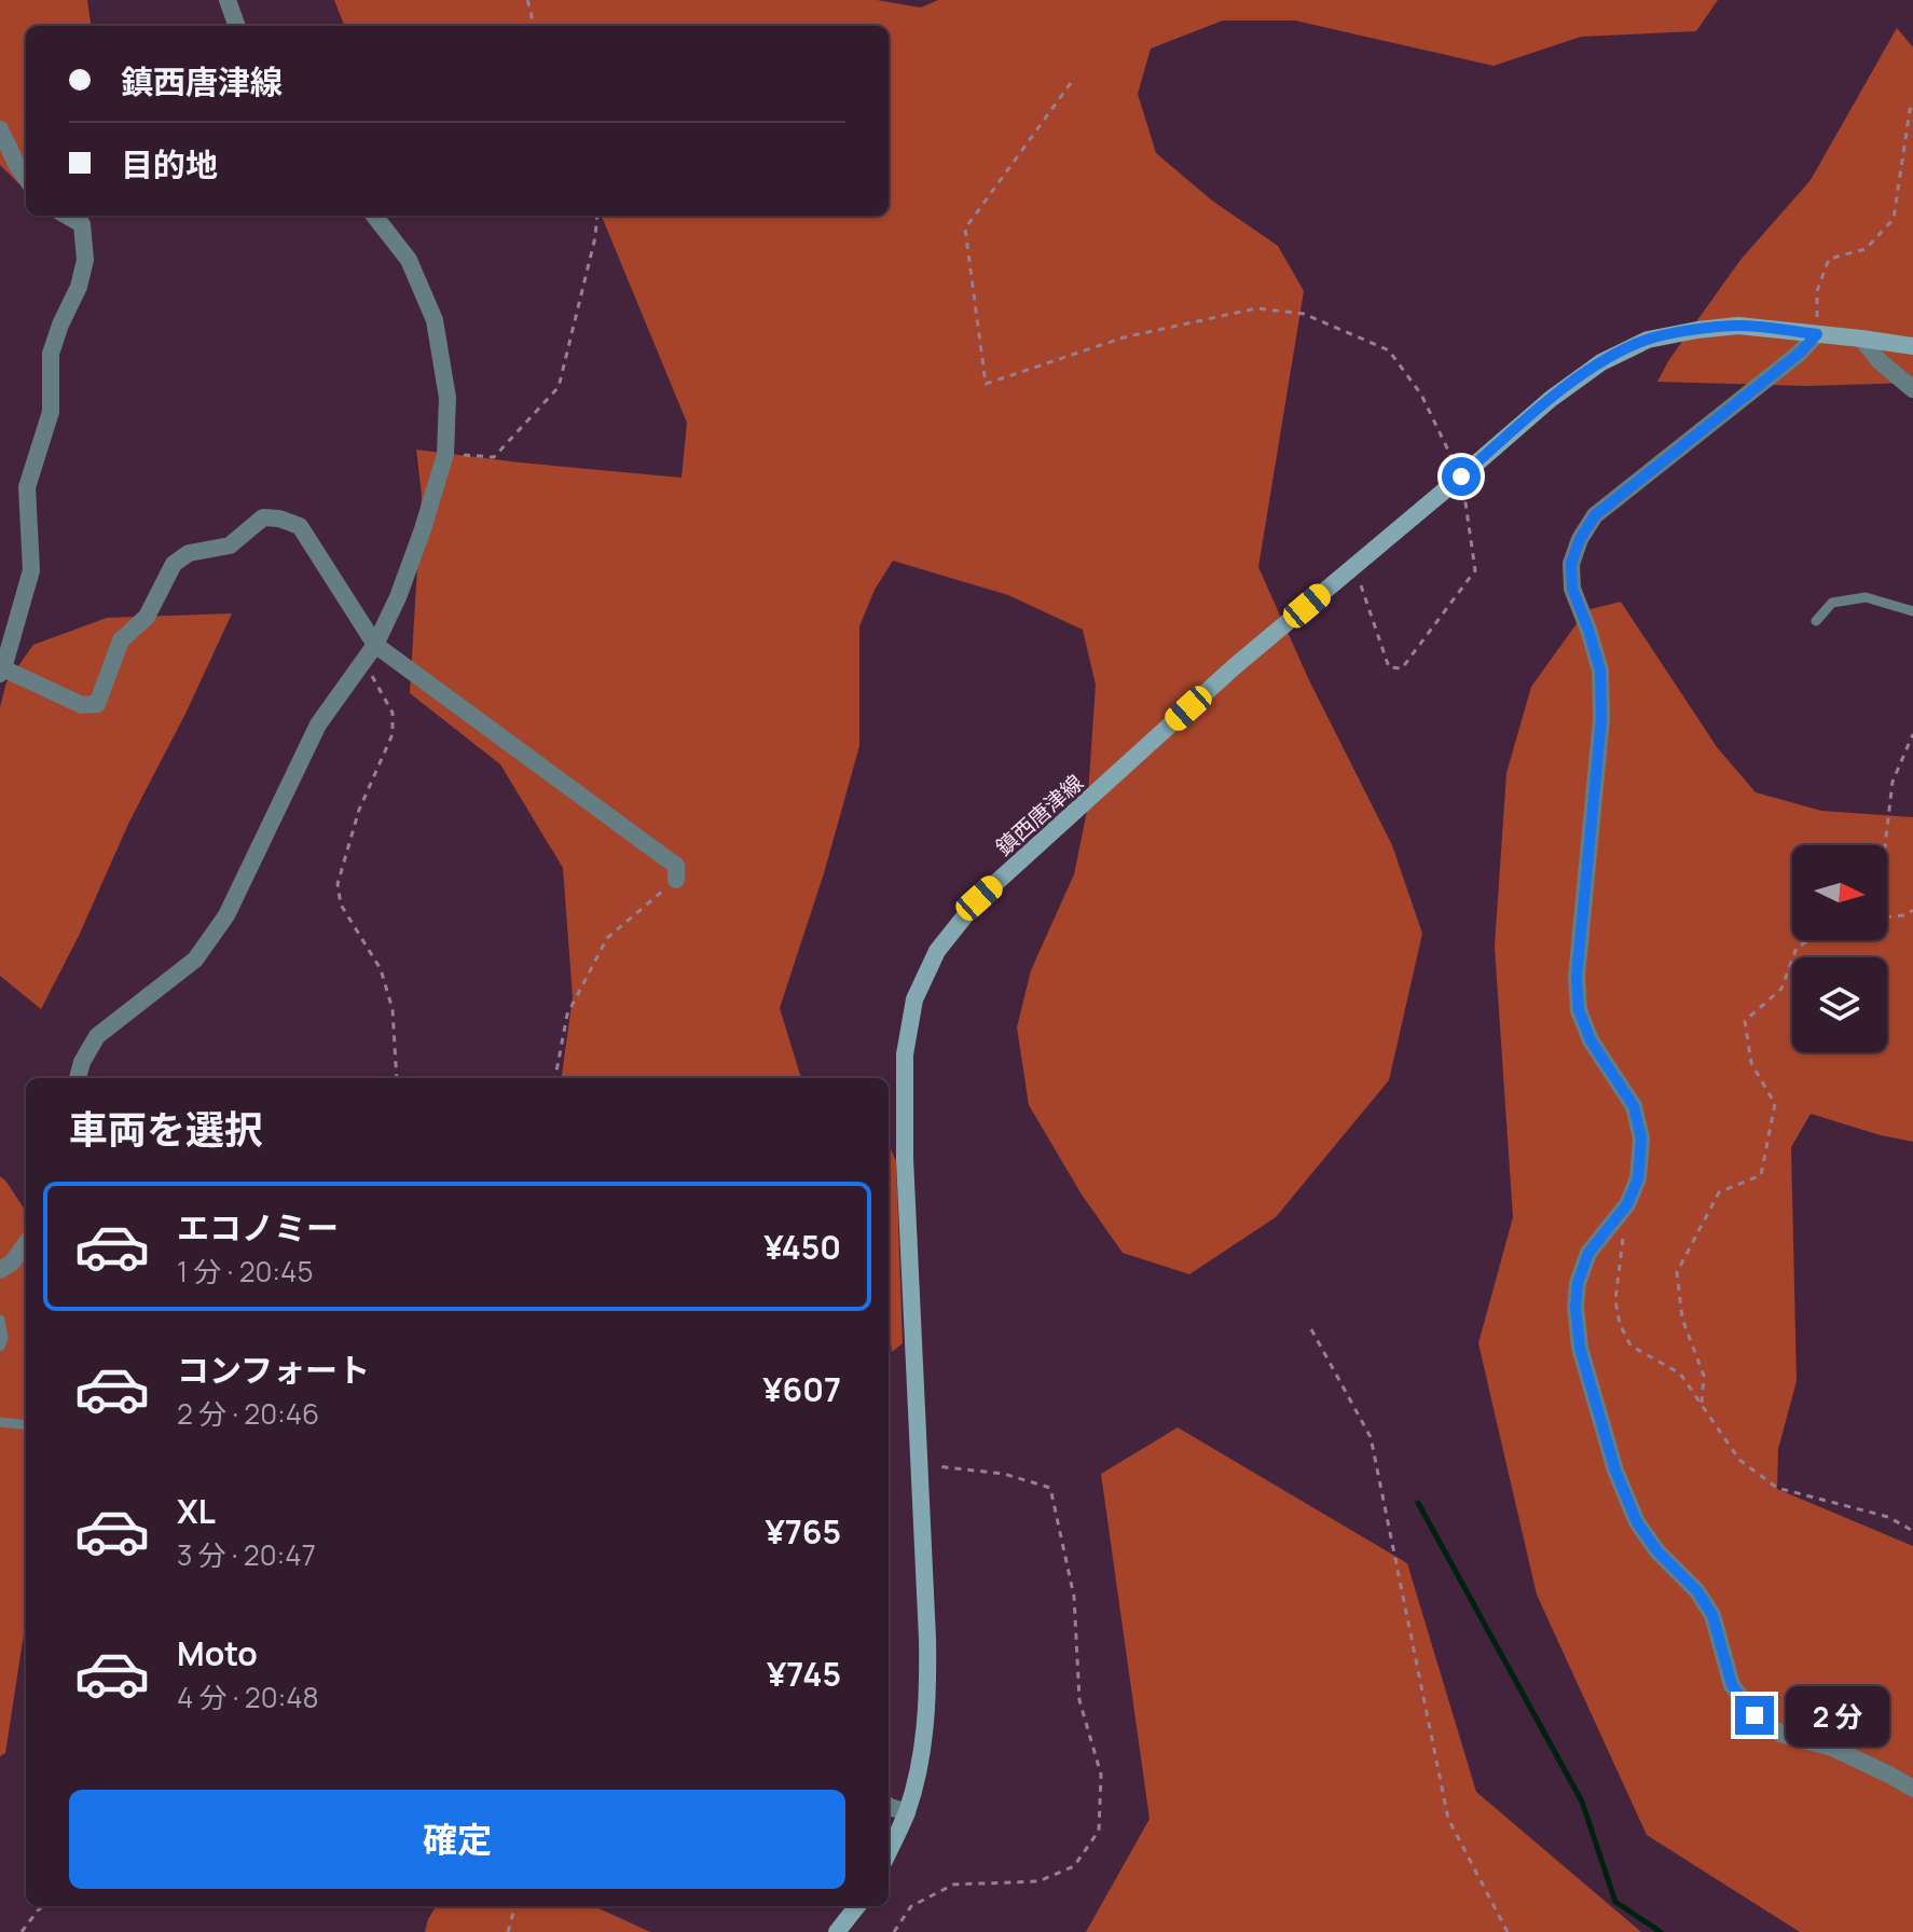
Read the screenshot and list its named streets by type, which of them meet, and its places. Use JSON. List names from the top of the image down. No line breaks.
{"streets":{"main road":["鎮西唐津線"]},"north":"right","page":{"banner":["鎮西唐津線","目的地"],"heading":"車両を選択","list":[{"name":"エコノミー","note":"1 分 · 20:45","value":"¥450"},{"name":"コンフォート","note":"2 分 · 20:46","value":"¥607"},{"name":"XL","note":"3 分 · 20:47","value":"¥765"},{"name":"Moto","note":"4 分 · 20:48","value":"¥745"}],"bubble":"2 分","buttons":"確定"}}
